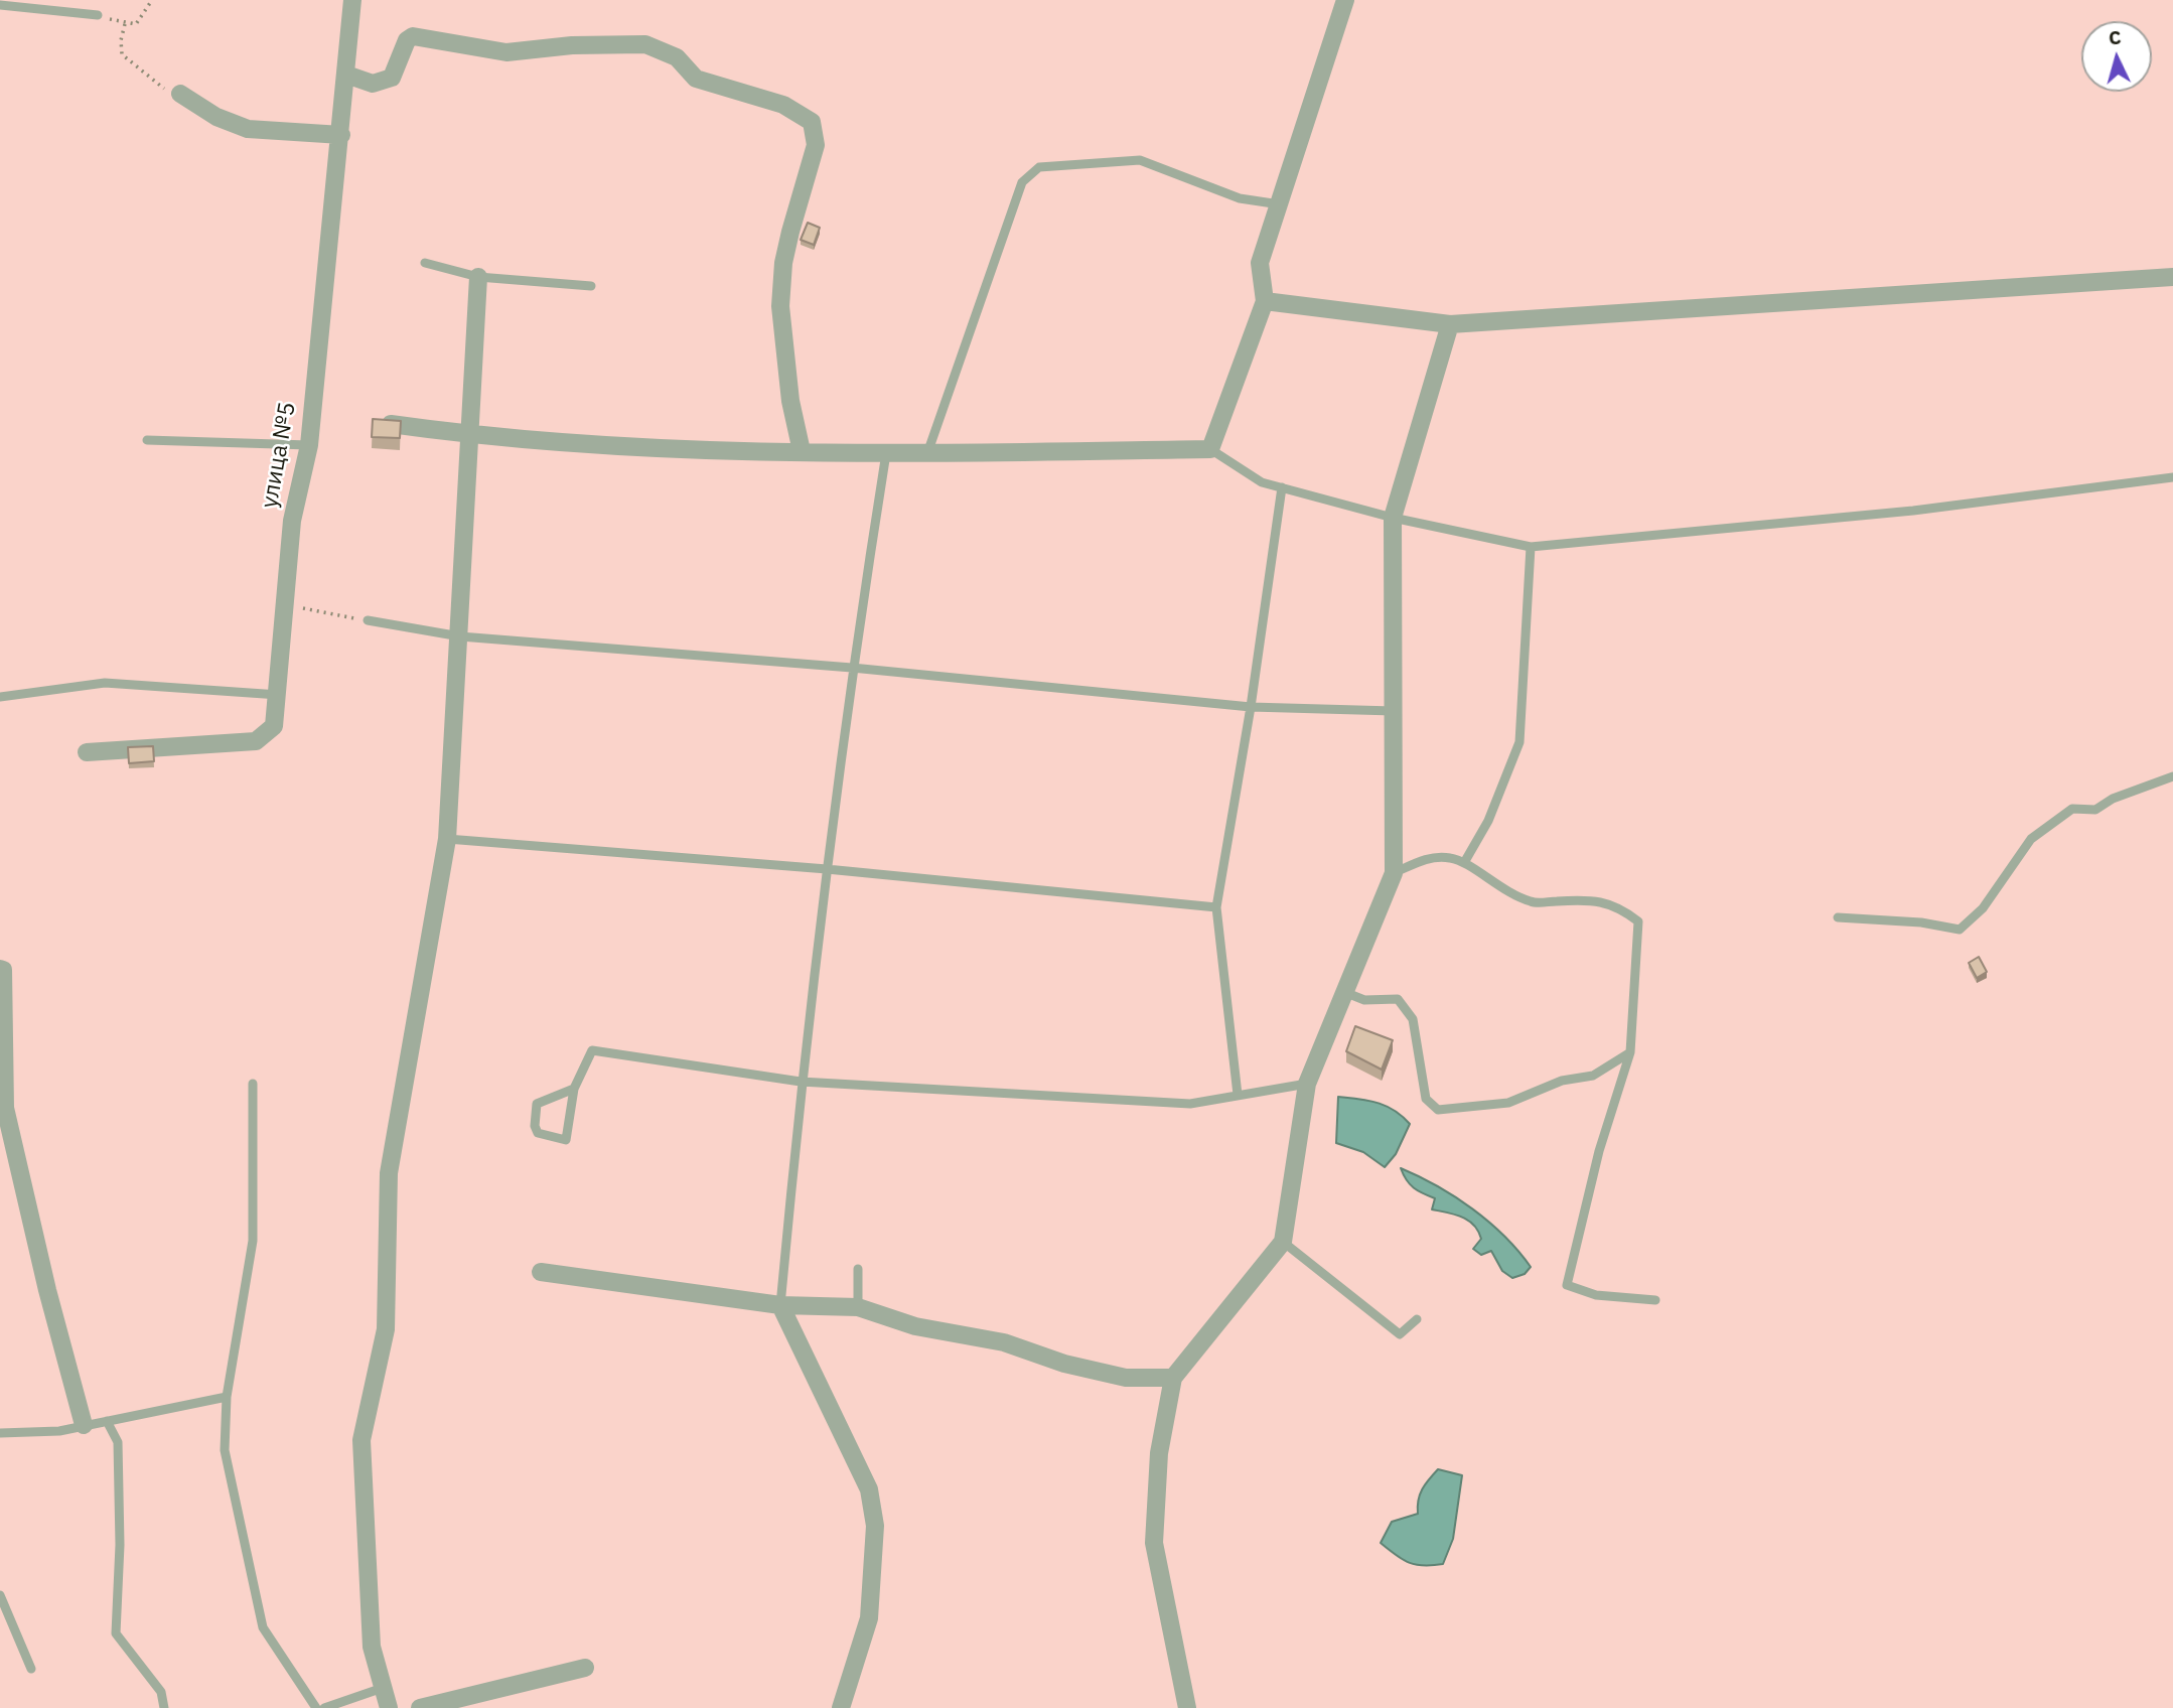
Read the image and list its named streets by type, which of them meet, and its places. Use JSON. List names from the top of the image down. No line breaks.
{"streets":{"street":["улица №5"]},"north":"top"}
